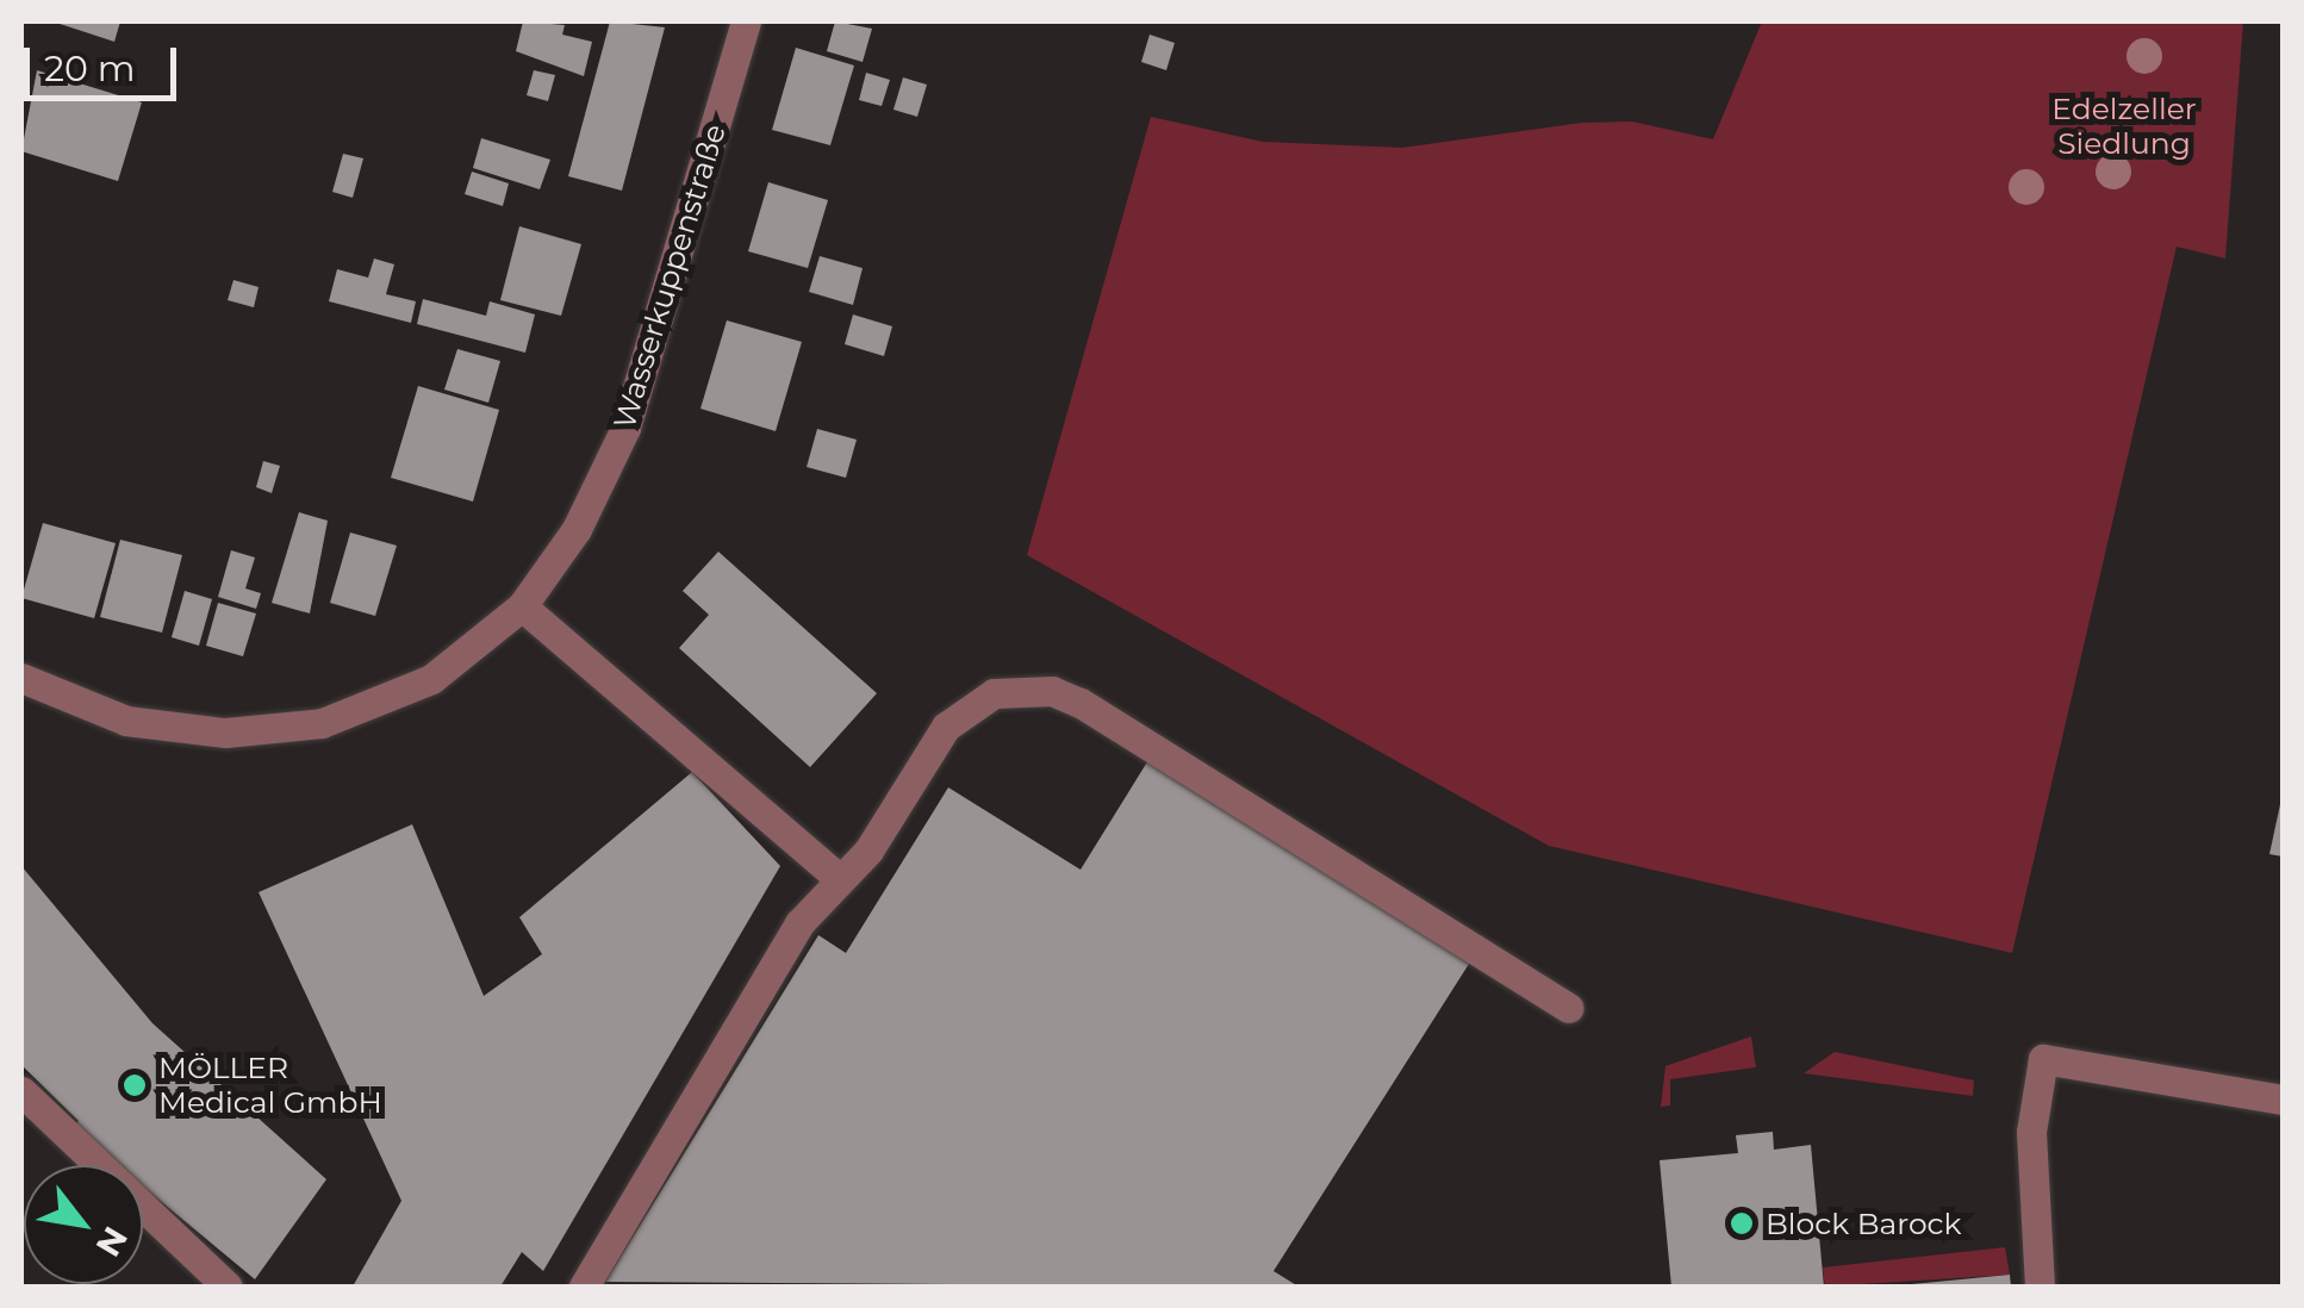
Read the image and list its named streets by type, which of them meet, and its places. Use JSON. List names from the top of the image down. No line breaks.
{"streets":{"street":["Wasserkuppenstraße"]},"parks":["Edelzeller Siedlung"],"places":["MÖLLER Medical GmbH","Block Barock"],"scale_bar":"20 m","north":"bottom right"}
